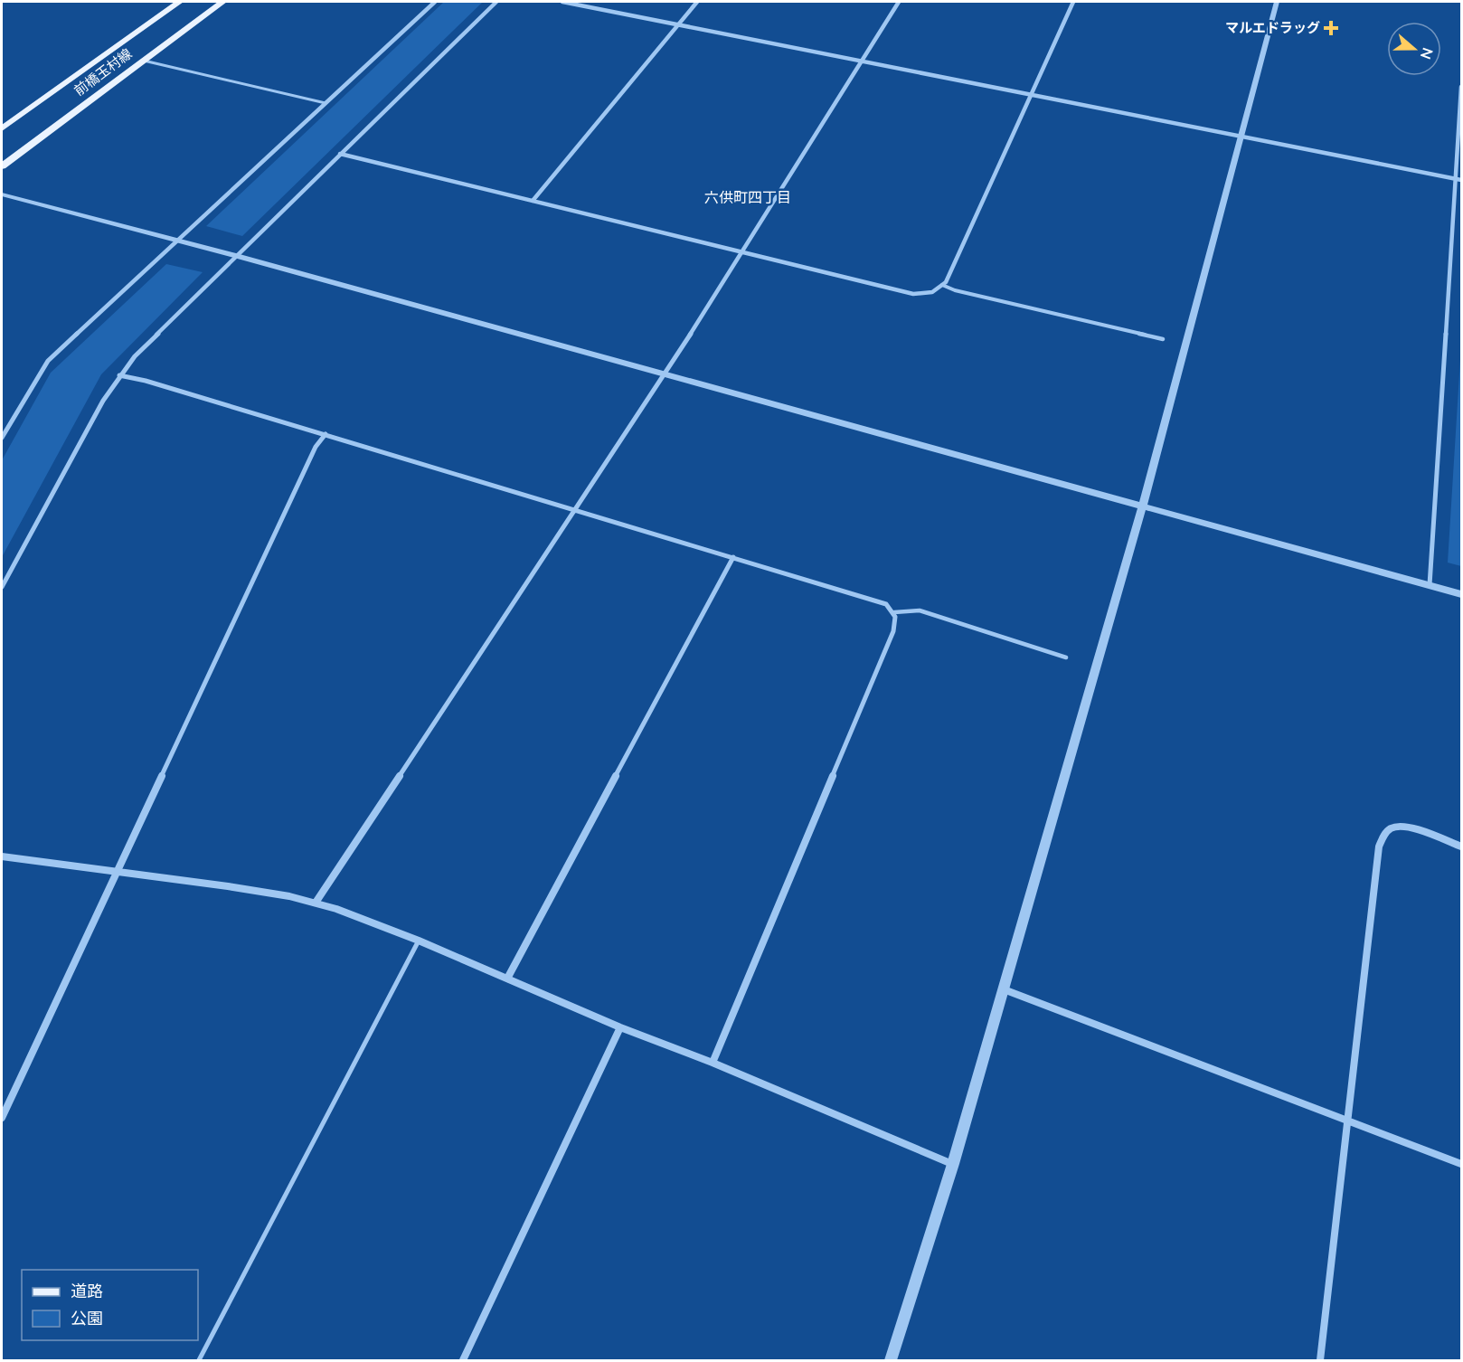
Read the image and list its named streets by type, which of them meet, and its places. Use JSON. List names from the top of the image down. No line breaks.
{"streets":{"main road":["前橋玉村線"]},"districts":["六供町四丁目"],"places":{"health":["マルエドラッグ"]},"legend":["道路","公園"],"north":"right"}
